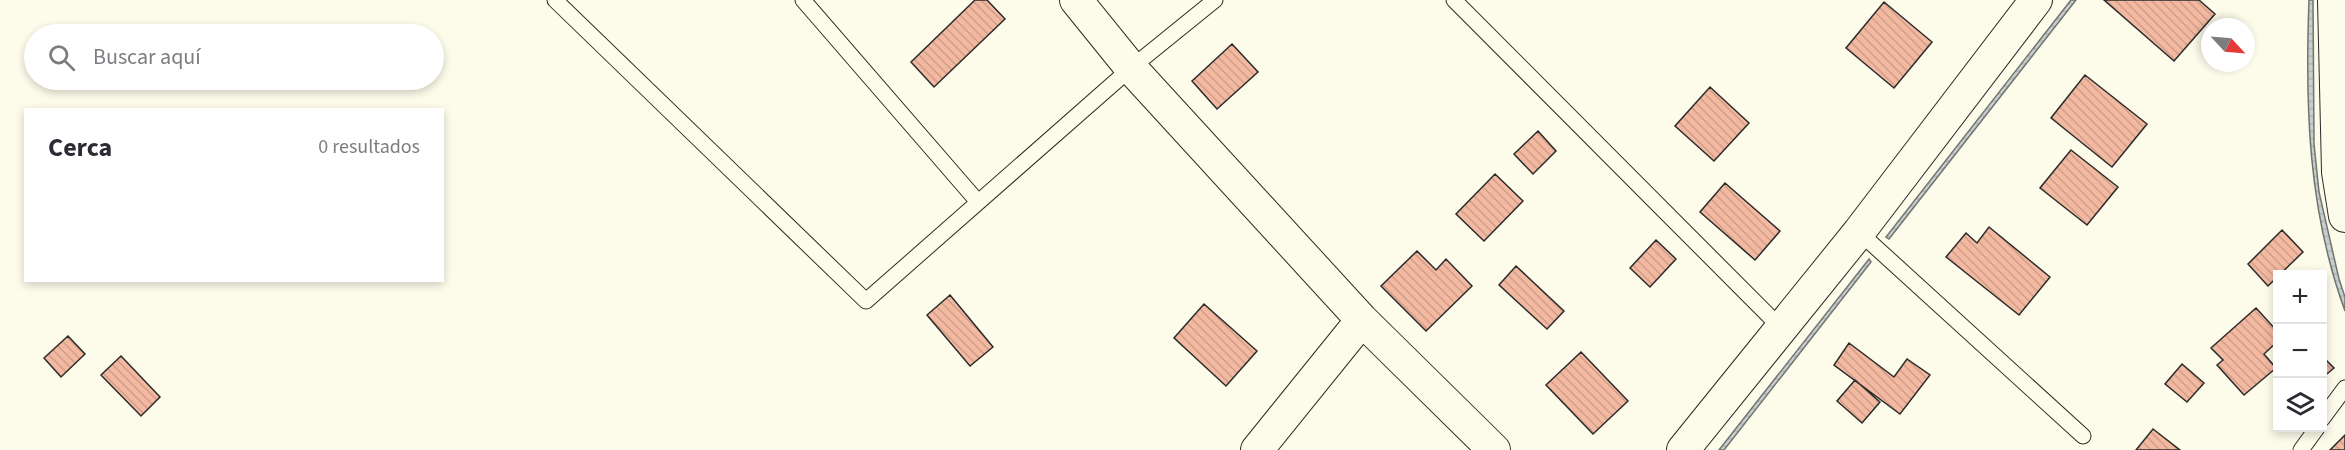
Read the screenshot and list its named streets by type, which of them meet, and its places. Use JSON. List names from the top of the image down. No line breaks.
{"north":"bottom right","page":{"search":"Buscar aquí","heading":["Cerca","0 resultados"],"map_buttons":["+","−"]}}
